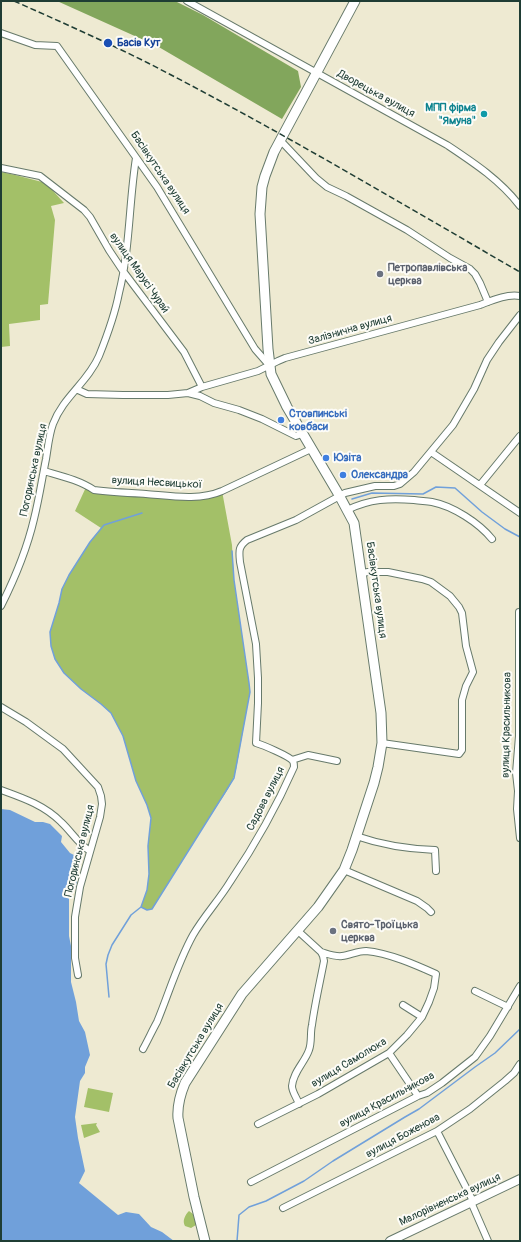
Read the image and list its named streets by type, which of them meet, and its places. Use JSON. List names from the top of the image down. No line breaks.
{"streets":{"main road":["Басівкутська вулиця"],"street":["Дворецька вулиця","вулиця Марусі Чурай","Залізнична вулиця","Погоринська вулиця","вулиця Несвицької","вулиця Красильникова","Садова вулиця","вулиця Самолюка","вулиця Боженова","Малорівненська вулиця"]},"crossings":[["Дворецька вулиця","Басівкутська вулиця"],["Басівкутська вулиця","Залізнична вулиця"],["Басівкутська вулиця","Погоринська вулиця"],["Басівкутська вулиця","вулиця Несвицької"],["Басівкутська вулиця","Садова вулиця"],["вулиця Марусі Чурай","Залізнична вулиця"],["вулиця Марусі Чурай","Погоринська вулиця"],["Залізнична вулиця","Погоринська вулиця"],["Погоринська вулиця","вулиця Несвицької"]],"places":["Басів Кут","МПП фірма \"Ямуна\"","Петропавлівська церква","Стовпинські ковбаси","Юзіта","Олександра","Свято-Троїцька церква"]}
